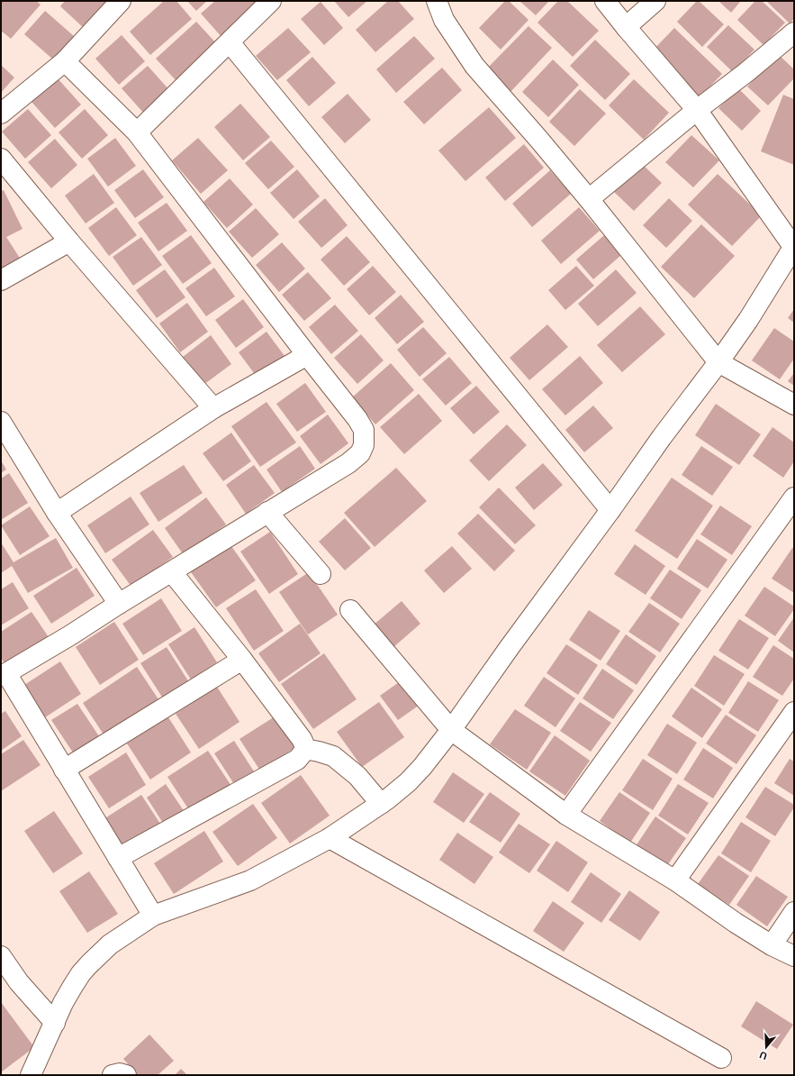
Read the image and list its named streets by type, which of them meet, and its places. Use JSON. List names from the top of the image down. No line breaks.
{"north":"bottom"}
